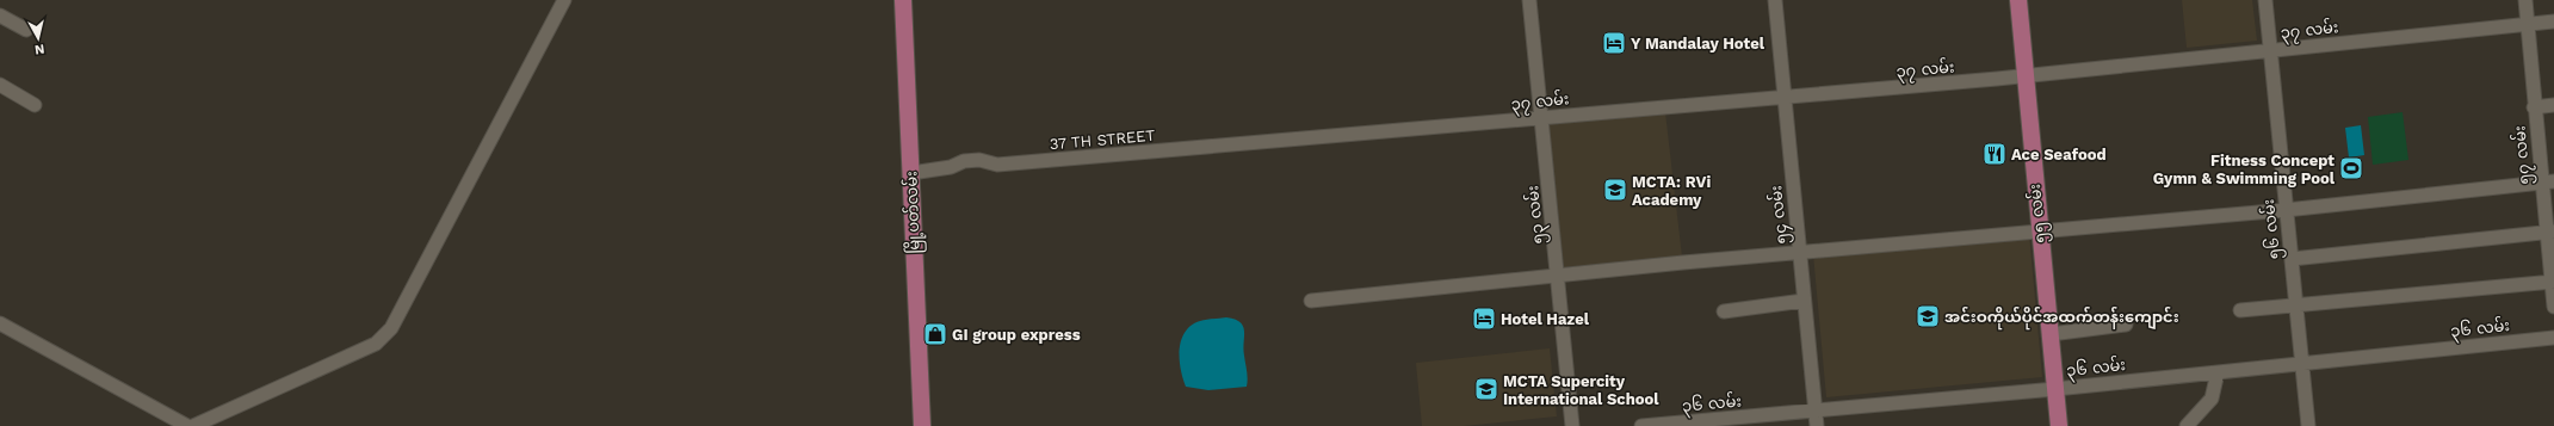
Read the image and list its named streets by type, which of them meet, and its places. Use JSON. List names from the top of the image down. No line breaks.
{"streets":{"main road":["မြို့ပတ်လမ်း","၅၅ လမ်း"],"street":["၃၇ လမ်း","37 TH STREET","၅၇ လမ်း","၅၃ လမ်း","၅၄ လမ်း","၅၆ လမ်း","၃၆ လမ်း"]},"crossings":[["၃၇ လမ်း","37 TH STREET"],["၃၇ လမ်း","၅၇ လမ်း"],["၃၇ လမ်း","၅၅ လမ်း"],["၃၇ လမ်း","၅၃ လမ်း"],["၃၇ လမ်း","၅၄ လမ်း"],["၃၇ လမ်း","၅၆ လမ်း"],["37 TH STREET","မြို့ပတ်လမ်း"],["၅၅ လမ်း","၃၆ လမ်း"],["၅၄ လမ်း","၃၆ လမ်း"],["၅၆ လမ်း","၃၆ လမ်း"]],"places":{"hotel":["Y Mandalay Hotel","Hotel Hazel"],"restaurant":["Ace Seafood"],"sports":["Fitness Concept Gymn & Swimming Pool"],"school or university":["MCTA: RVi Academy","အင်းဝကိုယ်ပိုင်အထက်တန်းကျောင်း","MCTA Supercity International School"],"shop":["GI group express"]},"north":"bottom"}
